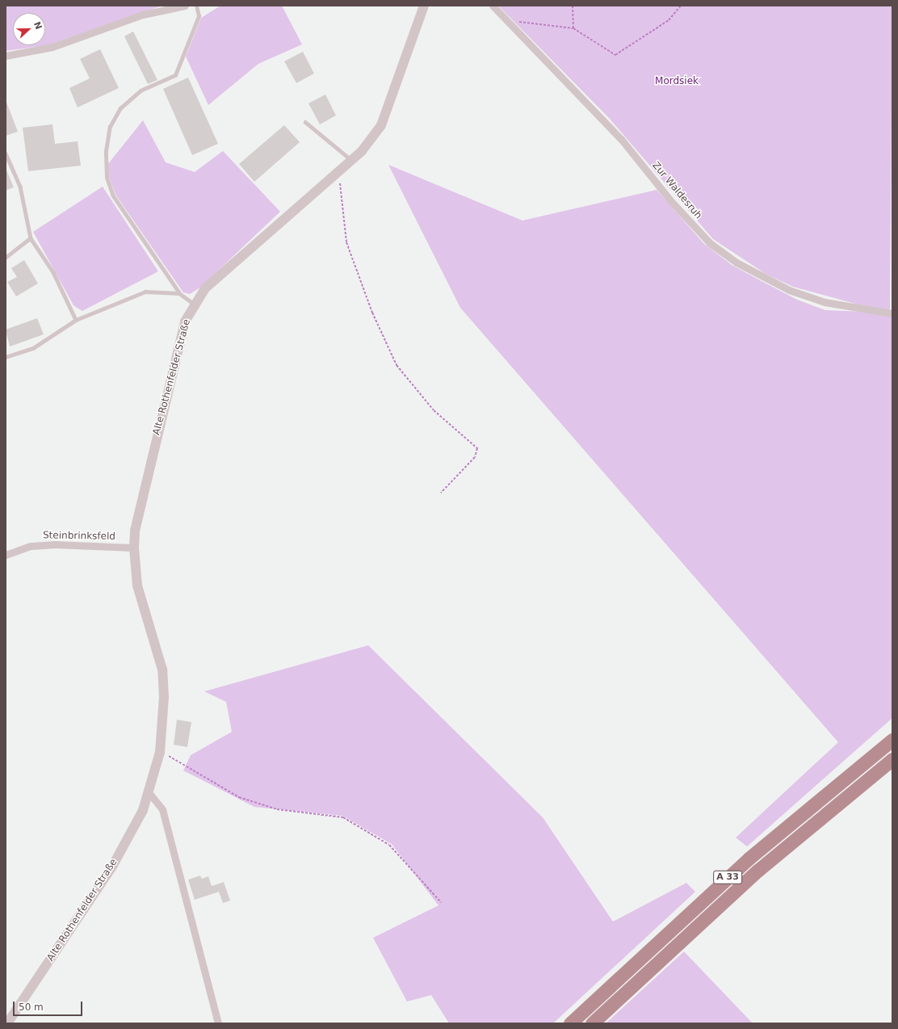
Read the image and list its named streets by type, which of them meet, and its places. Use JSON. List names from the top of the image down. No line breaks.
{"streets":{"highway":["A 33"],"street":["Zur Waldesruh","Alte Rothenfelder Straße","Steinbrinksfeld"]},"crossings":[["Alte Rothenfelder Straße","Steinbrinksfeld"]],"parks":["Mordsiek"],"scale_bar":"50 m","north":"right"}
